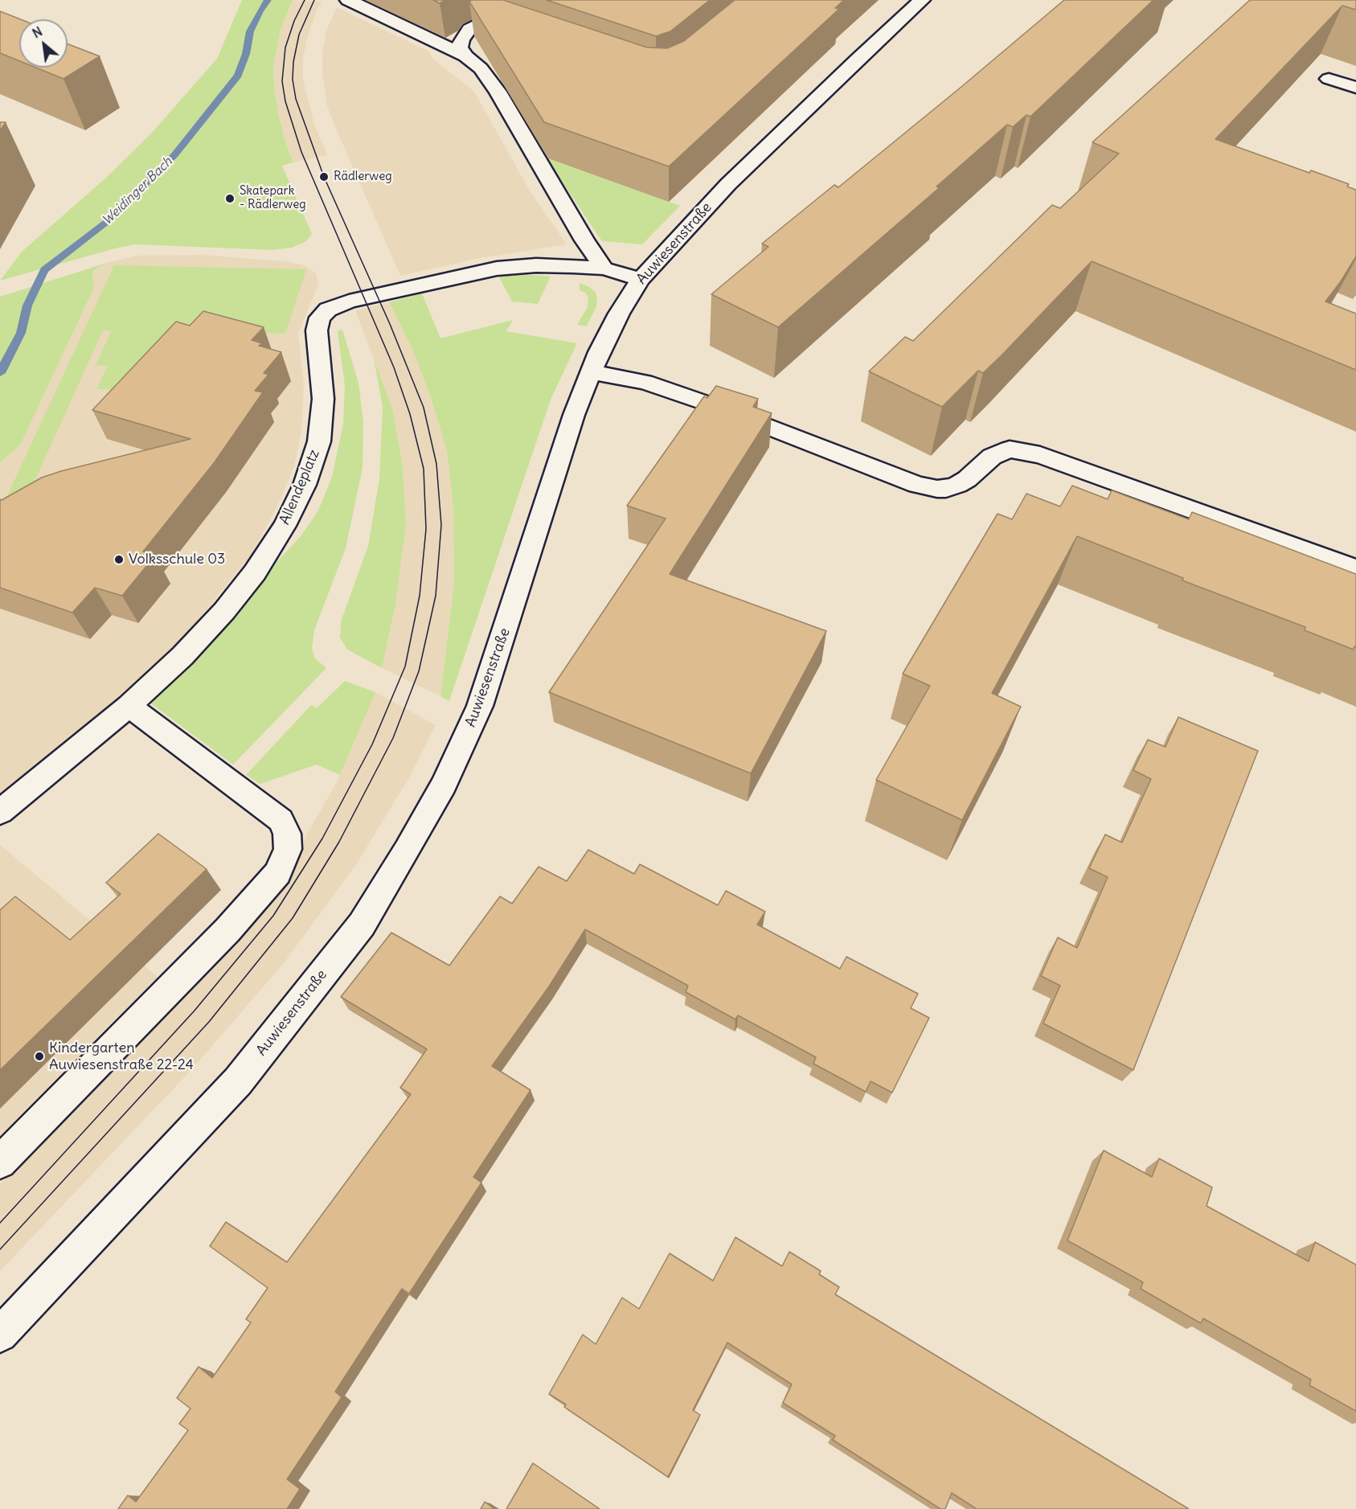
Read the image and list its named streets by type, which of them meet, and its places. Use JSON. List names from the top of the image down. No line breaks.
{"streets":{"street":["Auwiesenstraße","Allendeplatz"]},"crossings":[["Auwiesenstraße","Allendeplatz"]],"water":["Weidinger Bach"],"places":["Rädlerweg","Skatepark - Rädlerweg","Volksschule 03","Kindergarten Auwiesenstraße 22-24"],"north":"top left"}
